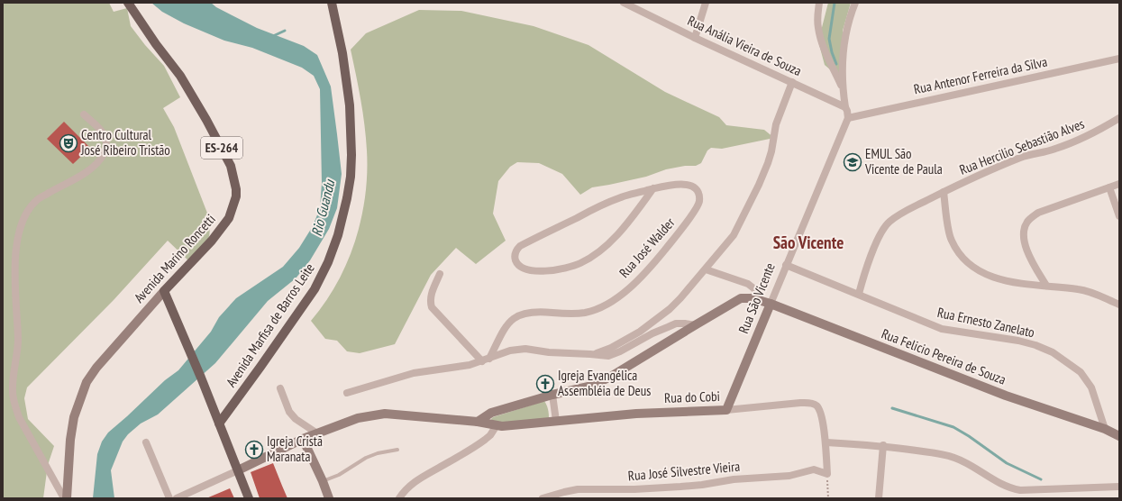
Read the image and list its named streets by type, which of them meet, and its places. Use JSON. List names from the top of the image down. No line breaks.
{"streets":{"main road":["ES-264","Avenida Marino Roncetti","Rua São Vicente","Avenida Marfisa de Barros Leite","Rua Felicio Pereira de Souza","Rua do Cobi"],"street":["Rua Anália Vieira de Souza","Rua Antenor Ferreira da Silva","Rua Hercilio Sebastião Alves","Rua José Walder","Rua Ernesto Zanelato","Rua José Silvestre Vieira"]},"crossings":[["Rua Antenor Ferreira da Silva","Rua São Vicente"],["Rua Hercilio Sebastião Alves","Rua Ernesto Zanelato"],["Rua São Vicente","Rua Ernesto Zanelato"],["Rua São Vicente","Rua Felicio Pereira de Souza"],["Rua São Vicente","Rua do Cobi"],["Rua Ernesto Zanelato","Rua Felicio Pereira de Souza"],["Rua Felicio Pereira de Souza","Rua do Cobi"],["Rua do Cobi","Rua José Silvestre Vieira"]],"districts":["São Vicente"],"water":["Rio Guandu"],"places":{"theatre":["Centro Cultural José Ribeiro Tristão"],"school or university":["EMUL São Vicente de Paula"],"church":["Igreja Evangélica Assembléia de Deus","Igreja Cristã Maranata"]}}
